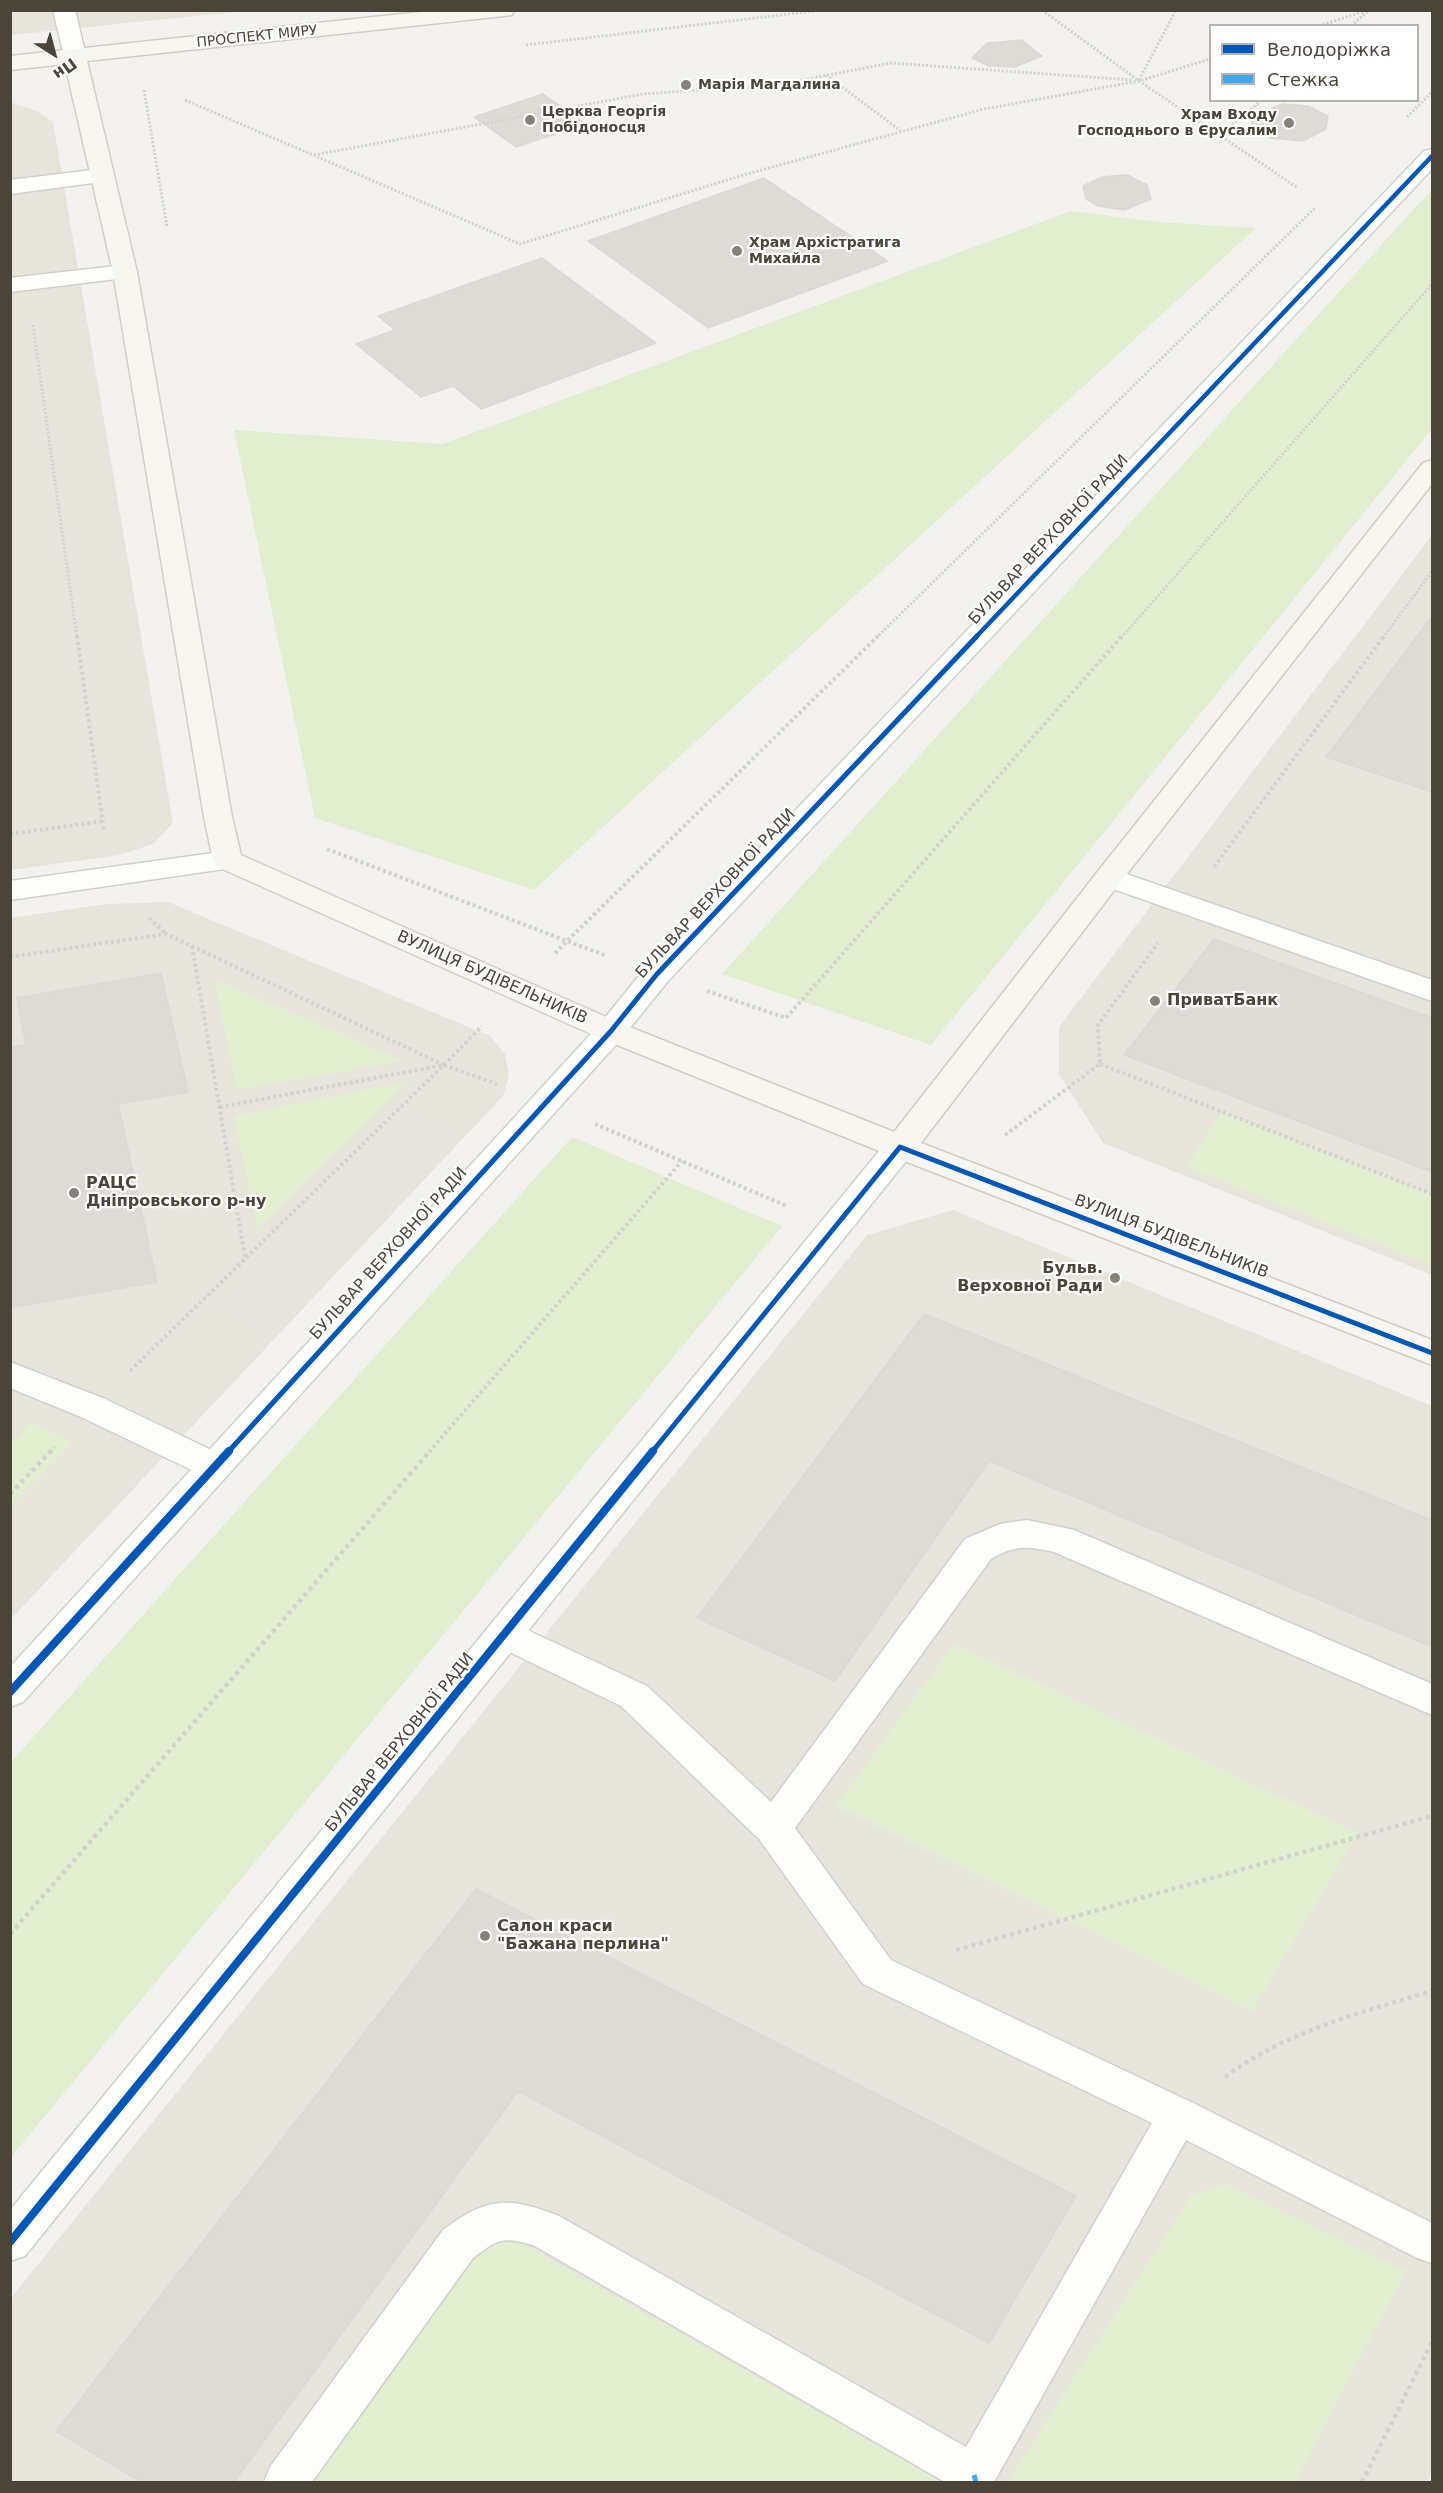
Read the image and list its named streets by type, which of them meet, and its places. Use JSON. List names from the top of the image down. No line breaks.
{"streets":{"main road":["ПРОСПЕКТ МИРУ","БУЛЬВАР ВЕРХОВНОЇ РАДИ","ВУЛИЦЯ БУДІВЕЛЬНИКІВ"]},"crossings":[["БУЛЬВАР ВЕРХОВНОЇ РАДИ","ВУЛИЦЯ БУДІВЕЛЬНИКІВ"]],"places":["Марія Магдалина","Церква Георгія Побідоносця","Храм Входу Господнього в Єрусалим","Храм Архістратига Михайла","ПриватБанк","РАЦС Дніпровського р-ну","Бульв. Верховної Ради","Салон краси \"Бажана перлина\""],"legend":["Велодоріжка","Стежка"],"north":"bottom right"}
